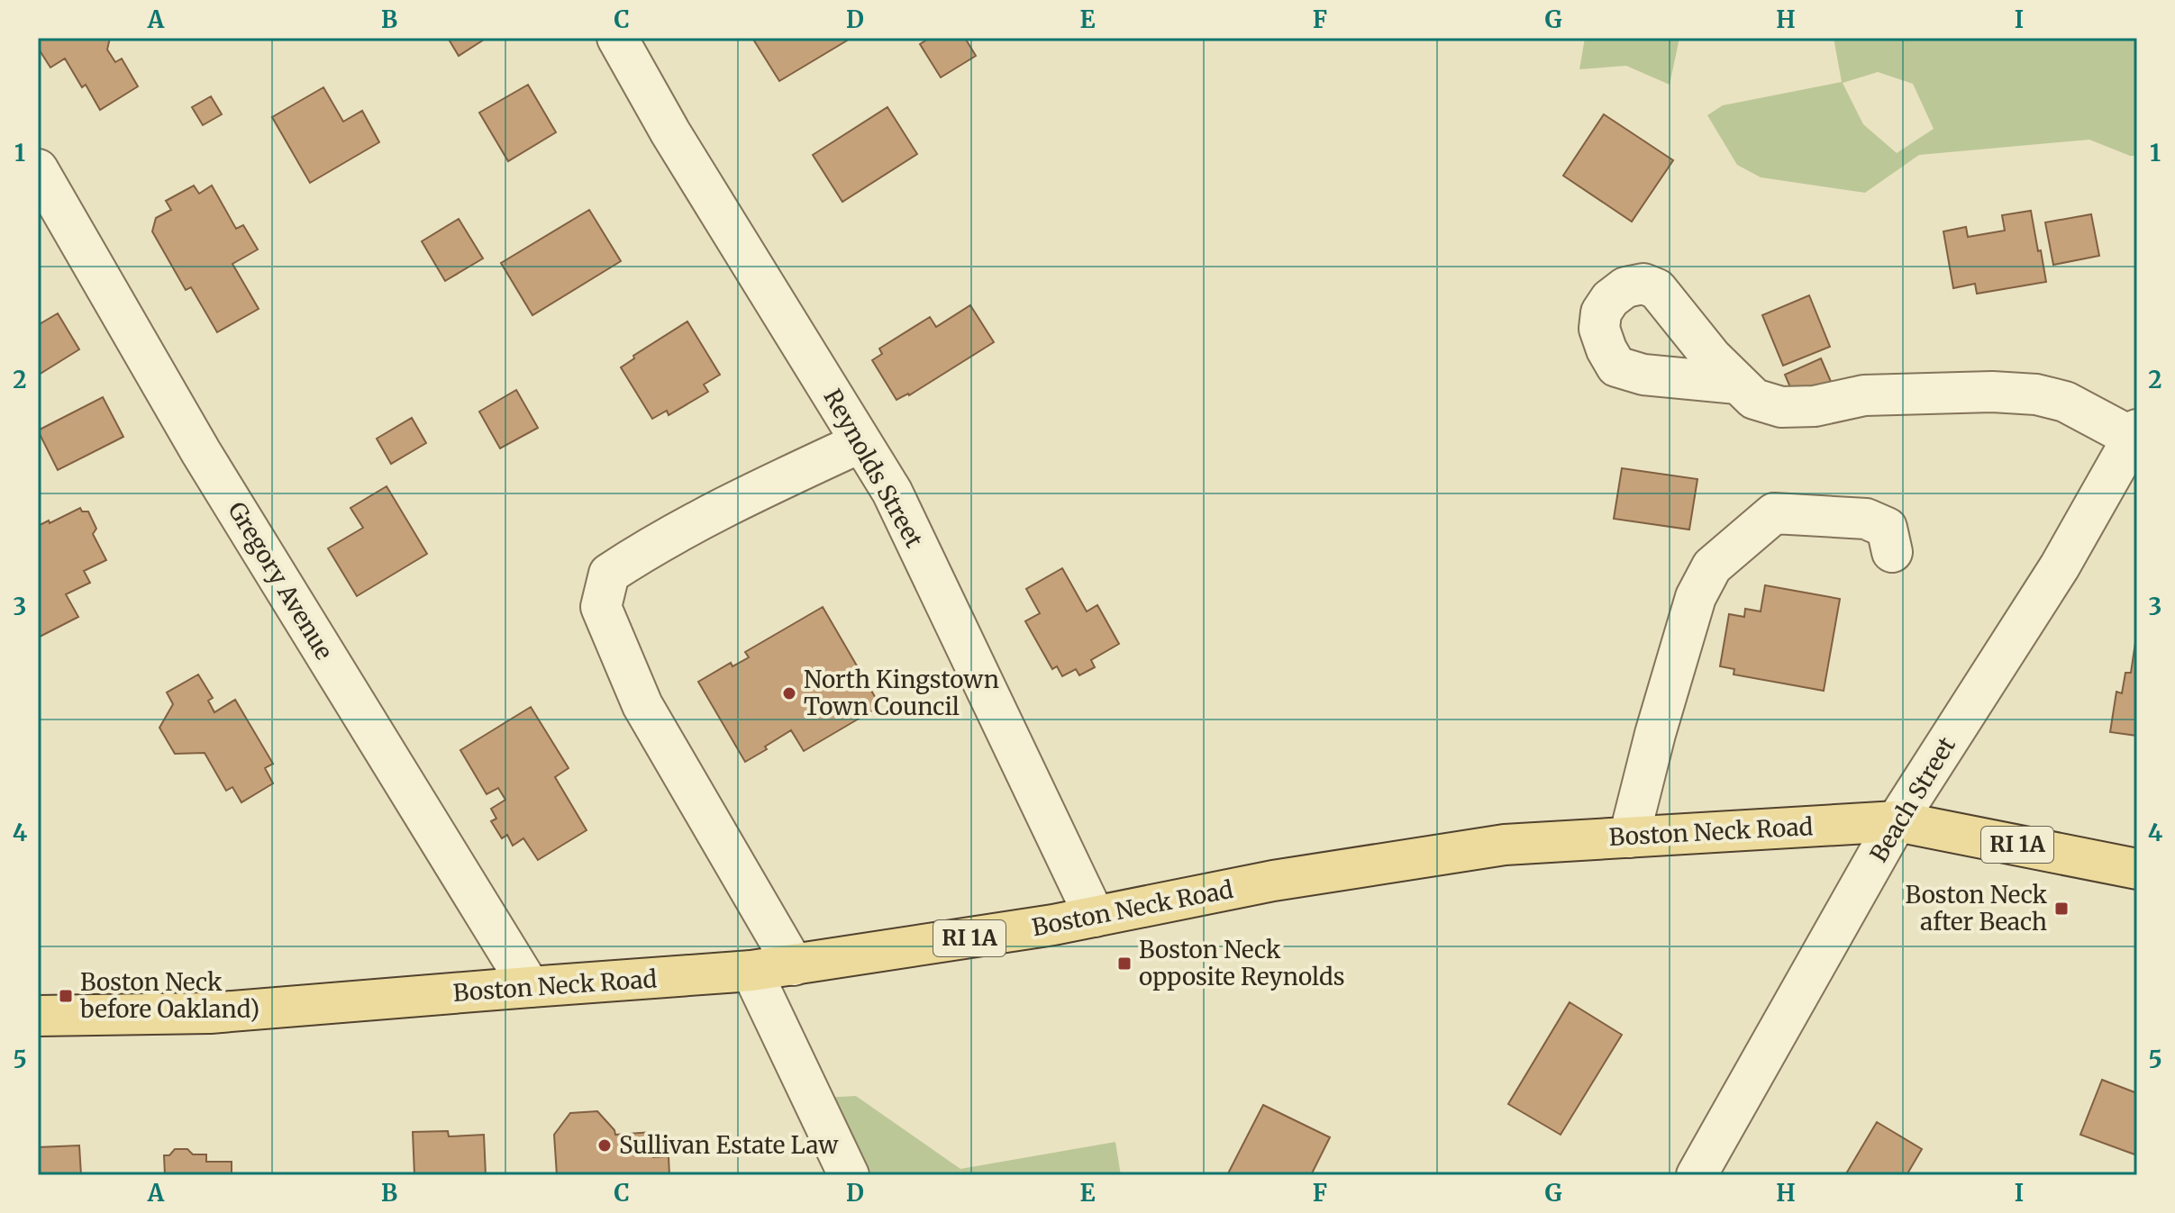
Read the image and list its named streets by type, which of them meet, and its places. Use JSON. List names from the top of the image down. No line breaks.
{"streets":{"main road":["Boston Neck Road","RI 1A"],"street":["Reynolds Street","Gregory Avenue","Beach Street"]},"crossings":[["Reynolds Street","Boston Neck Road"],["Gregory Avenue","Boston Neck Road"],["Beach Street","Boston Neck Road"]],"places":{"other":["North Kingstown Town Council","Sullivan Estate Law"],"transit":["Boston Neck after Beach","Boston Neck opposite Reynolds","Boston Neck before Oakland)"]},"grid":{"columns":["A","B","C","D","E","F","G","H","I"],"rows":["1","2","3","4","5"]}}
